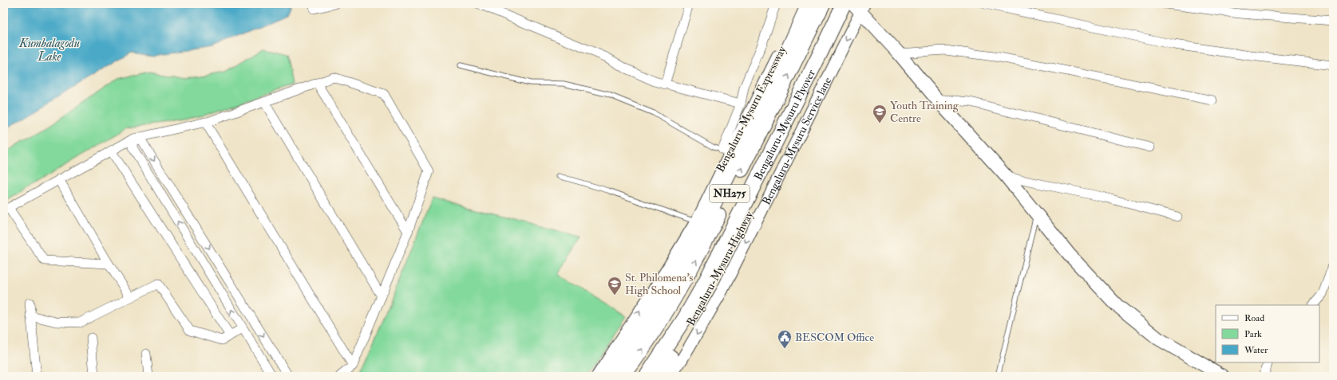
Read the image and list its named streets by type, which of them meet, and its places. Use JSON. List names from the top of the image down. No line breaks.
{"streets":{"highway":["Bengaluru-Mysuru Expressway","Bengaluru-Mysuru Flyover","NH275","Bengaluru-Mysuru Highway"],"street":["Bengaluru-Mysuru Service lane"]},"crossings":[["Bengaluru-Mysuru Service lane","Bengaluru-Mysuru Highway"]],"water":["Kumbalagodu Lake"],"places":{"school or university":["Youth Training Centre","St. Philomena's High School"],"public building":["BESCOM Office"]},"legend":["Road","Park","Water"]}
